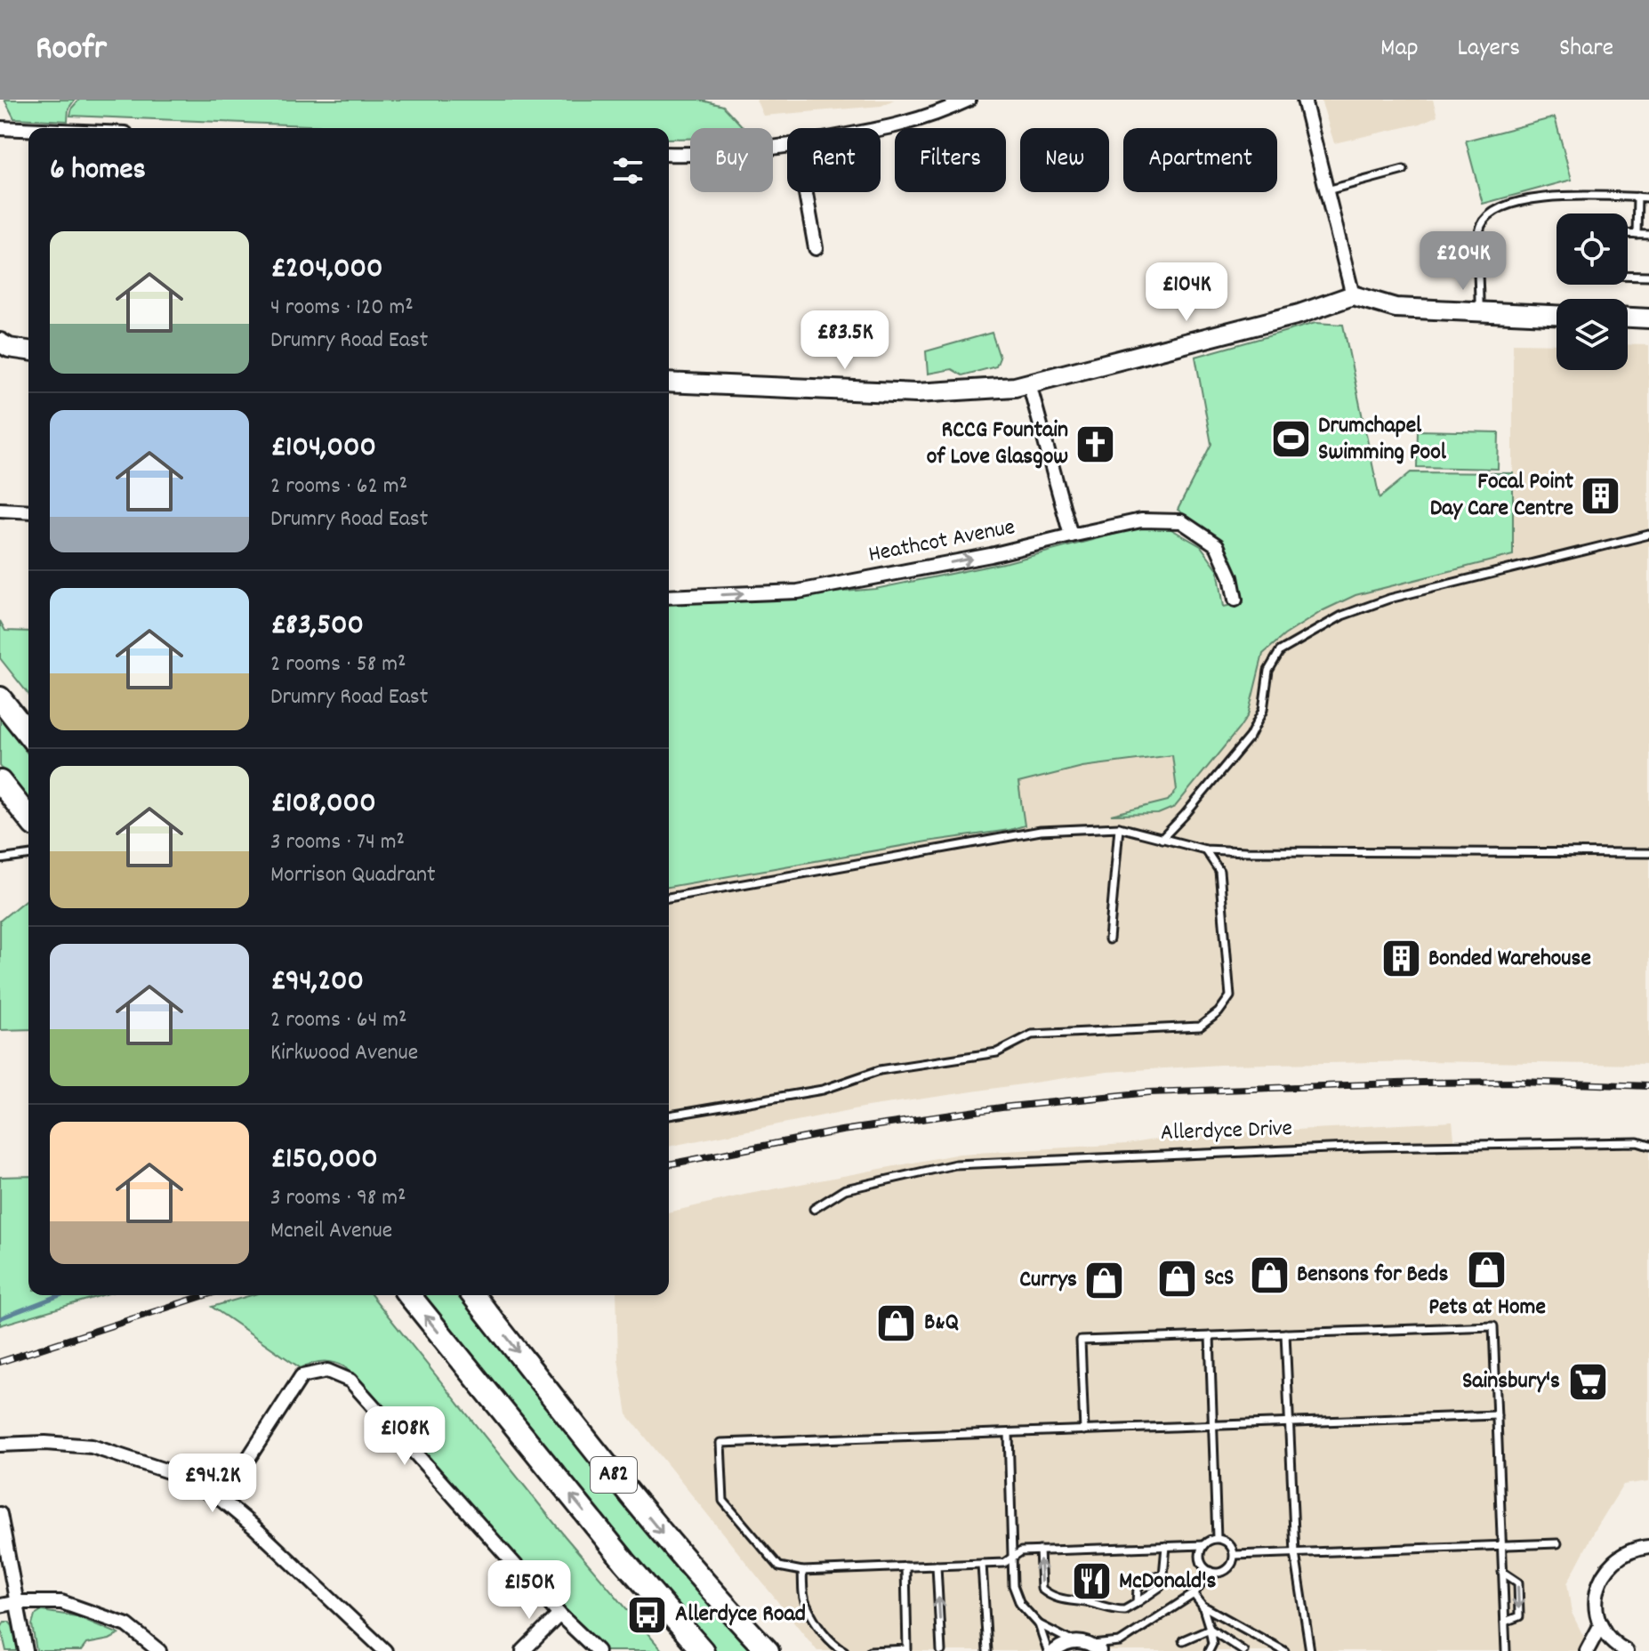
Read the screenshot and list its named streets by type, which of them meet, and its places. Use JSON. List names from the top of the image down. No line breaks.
{"streets":{"main road":["A82"],"street":["Heathcot Avenue"],"lane":["Allerdyce Drive"]},"one_way":["Heathcot Avenue"],"places":{"sports":["Drumchapel Swimming Pool"],"church":["RCCG Fountain of Love Glasgow"],"building":["Focal Point Day Care Centre","Bonded Warehouse"],"shop":["Pets at Home","Bensons for Beds","ScS","Currys","B&Q"],"supermarket":["Sainsbury's"],"restaurant":["McDonald's"],"bus stop":["Allerdyce Road"]},"page":{"header":"Roofr","nav":["Map","Layers","Share"],"chip":["Buy","Rent","Filters","New","Apartment"],"heading":"6 homes","list":[{"name":"£204,000","note":"4 rooms · 120 m² · Drumry Road East"},{"name":"£104,000","note":"2 rooms · 62 m² · Drumry Road East"},{"name":"£83,500","note":"2 rooms · 58 m² · Drumry Road East"},{"name":"£108,000","note":"3 rooms · 74 m² · Morrison Quadrant"},{"name":"£94,200","note":"2 rooms · 64 m² · Kirkwood Avenue"},{"name":"£150,000","note":"3 rooms · 98 m² · Mcneil Avenue"}],"price":["£204K","£104K","£83.5K","£108K","£94.2K","£150K"]}}
